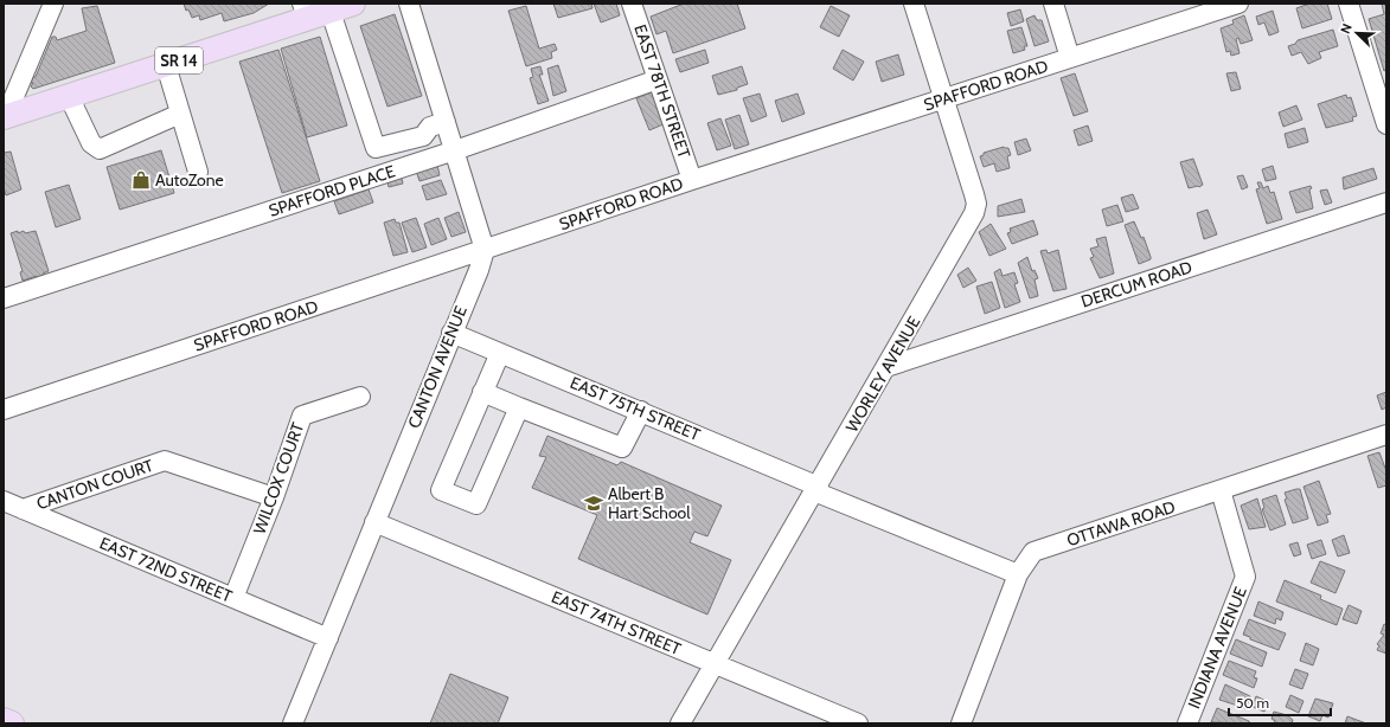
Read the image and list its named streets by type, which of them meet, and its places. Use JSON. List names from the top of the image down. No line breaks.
{"streets":{"main road":["SR 14"],"street":["SPAFFORD ROAD","EAST 78TH STREET","SPAFFORD PLACE","DERCUM ROAD","CANTON AVENUE","WORLEY AVENUE","EAST 75TH STREET","WILCOX COURT","CANTON COURT","OTTAWA ROAD","EAST 72ND STREET","EAST 74TH STREET","INDIANA AVENUE"]},"crossings":[["SPAFFORD ROAD","EAST 78TH STREET"],["SPAFFORD ROAD","CANTON AVENUE"],["SPAFFORD ROAD","WORLEY AVENUE"],["EAST 78TH STREET","SPAFFORD PLACE"],["DERCUM ROAD","WORLEY AVENUE"],["CANTON AVENUE","EAST 75TH STREET"],["CANTON AVENUE","EAST 72ND STREET"],["CANTON AVENUE","EAST 74TH STREET"],["WORLEY AVENUE","EAST 75TH STREET"],["WORLEY AVENUE","EAST 74TH STREET"],["EAST 75TH STREET","OTTAWA ROAD"],["WILCOX COURT","CANTON COURT"],["WILCOX COURT","EAST 72ND STREET"],["CANTON COURT","EAST 72ND STREET"],["OTTAWA ROAD","INDIANA AVENUE"]],"places":{"shop":["AutoZone"],"school or university":["Albert B Hart School"]},"scale_bar":"50 m","north":"top left"}
